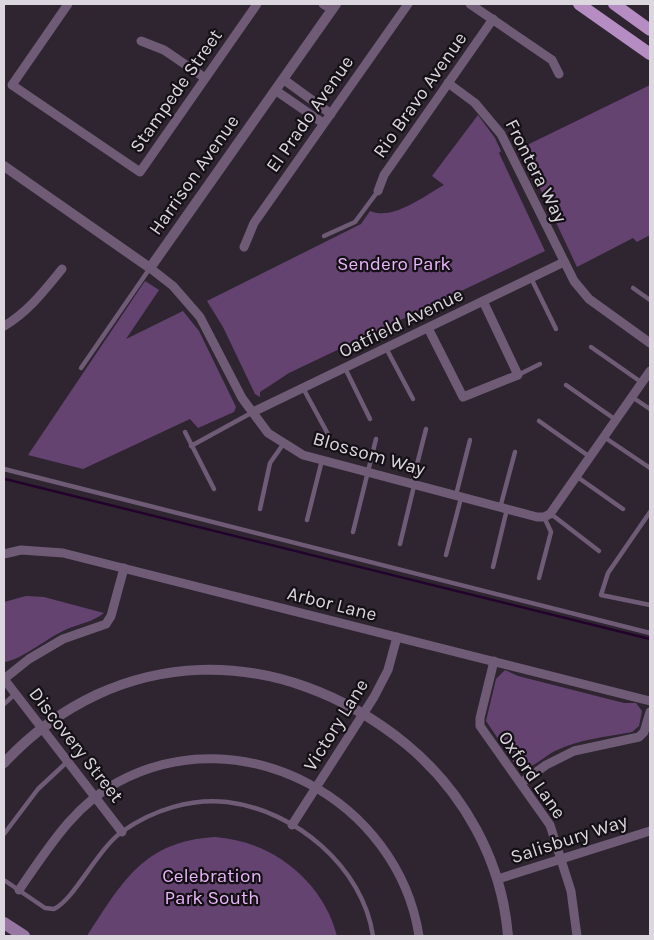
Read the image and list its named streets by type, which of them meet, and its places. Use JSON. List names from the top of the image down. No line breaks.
{"streets":{"street":["Stampede Street","Rio Bravo Avenue","El Prado Avenue","Frontera Way","Harrison Avenue","Oatfield Avenue","Blossom Way","Arbor Lane","Victory Lane","Discovery Street","Oxford Lane","Salisbury Way"]},"crossings":[["Rio Bravo Avenue","Frontera Way"],["Frontera Way","Oatfield Avenue"],["Harrison Avenue","Blossom Way"],["Oatfield Avenue","Blossom Way"],["Arbor Lane","Victory Lane"],["Arbor Lane","Oxford Lane"],["Oxford Lane","Salisbury Way"]],"parks":["Sendero Park","Celebration Park South"]}
